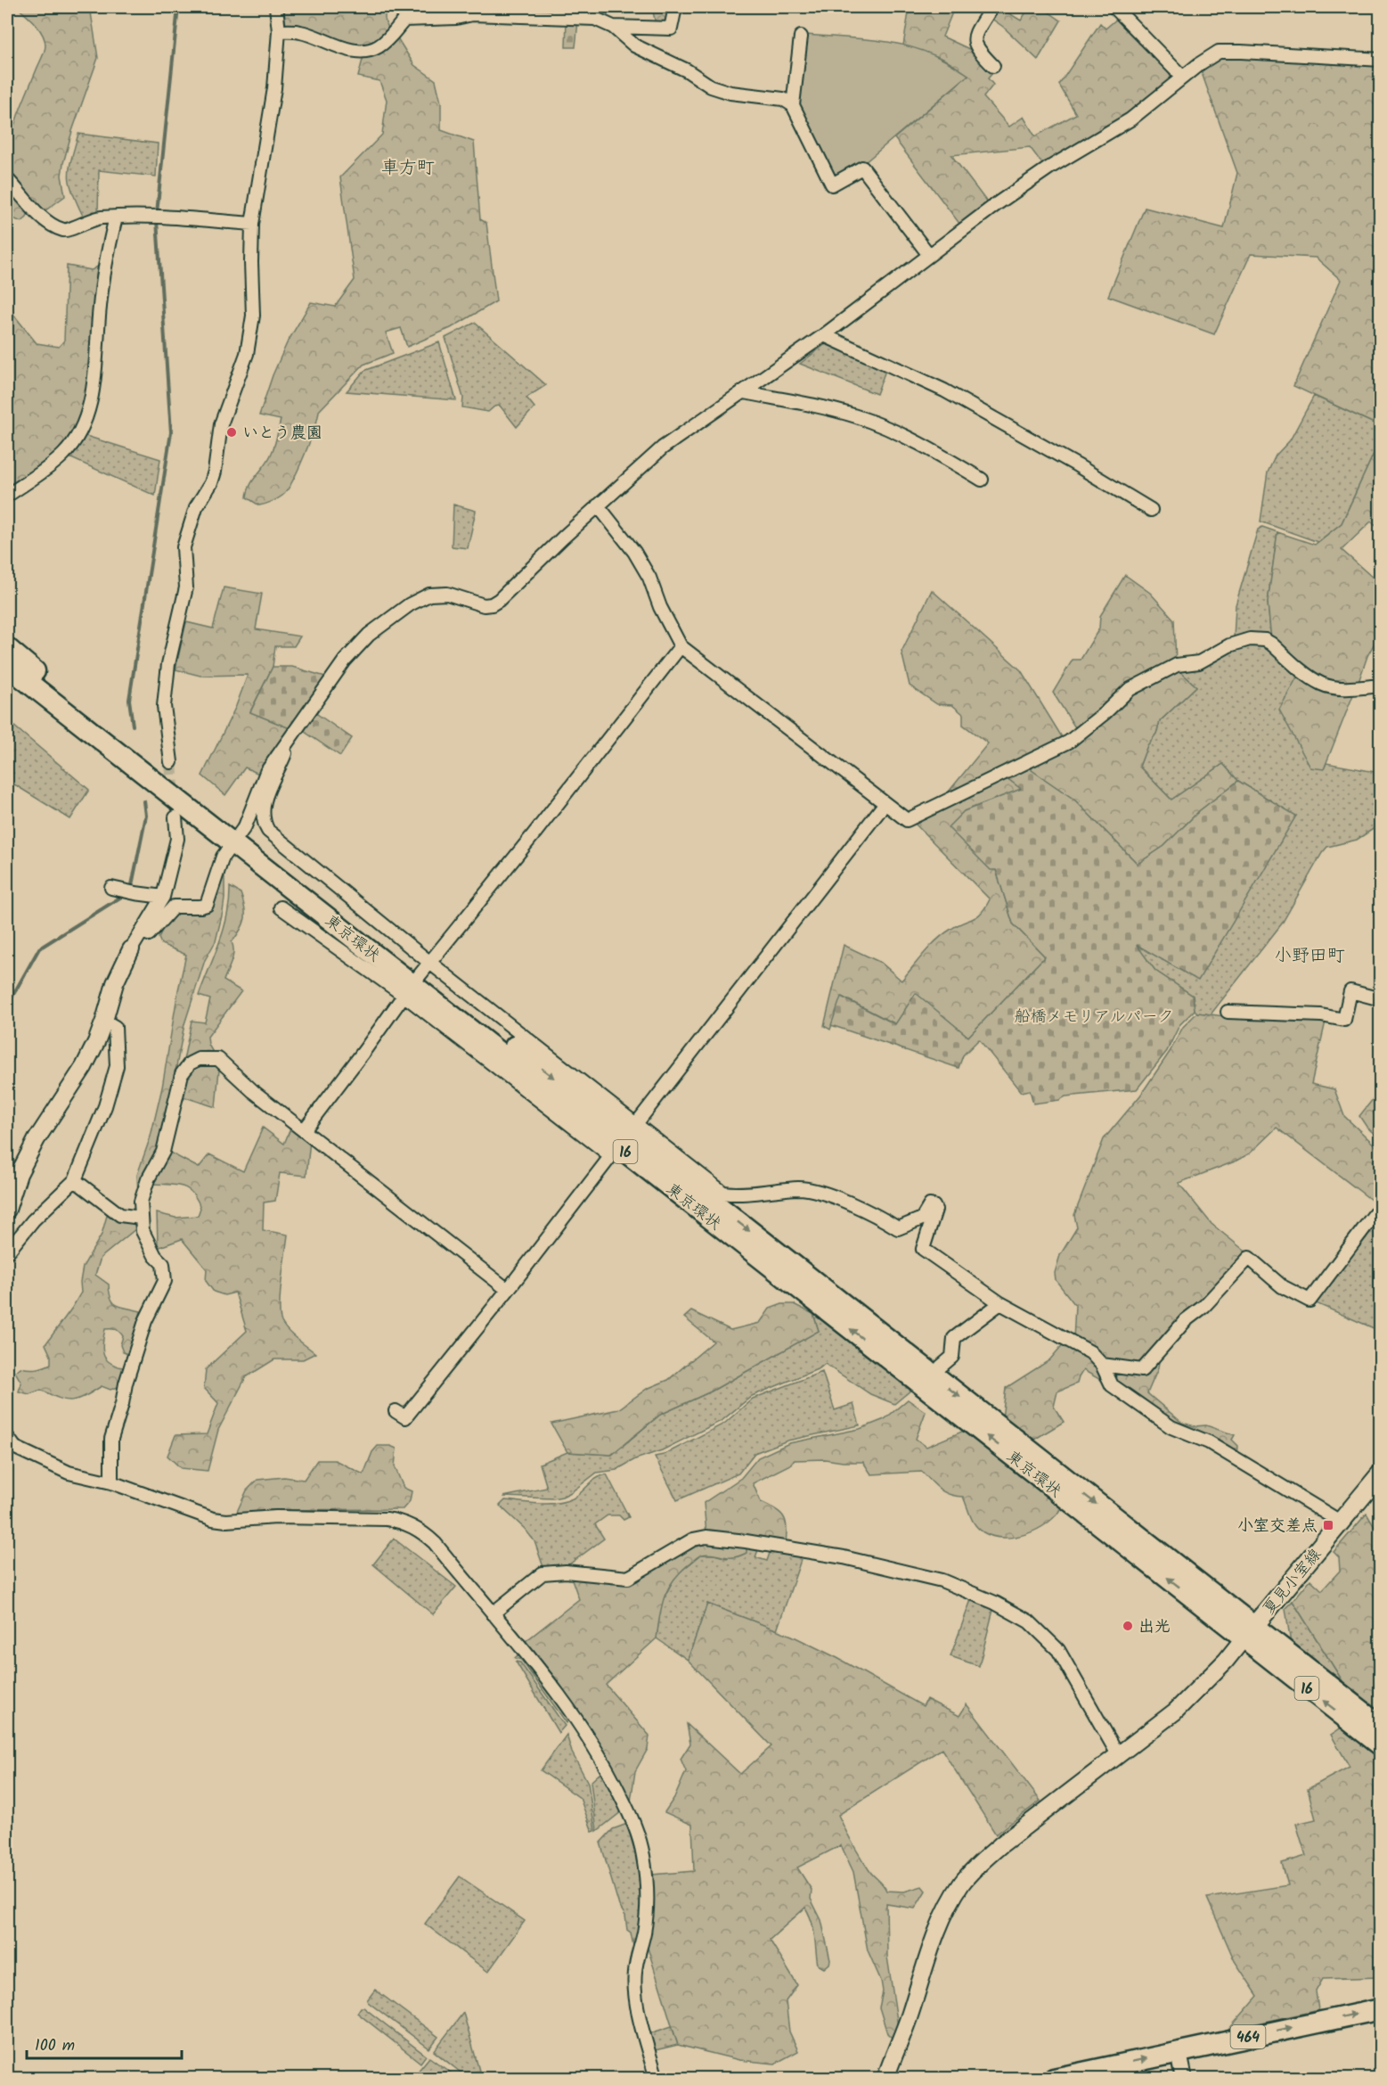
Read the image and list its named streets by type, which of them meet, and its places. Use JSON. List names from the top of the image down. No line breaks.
{"streets":{"highway":["東京環状","16","464"],"main road":["夏見小室線"]},"crossings":[["東京環状","夏見小室線"]],"districts":["車方町","小野田町"],"parks":["船橋メモリアルパーク"],"places":{"other":["いとう農園","出光"],"transit":["小室交差点"]},"scale_bar":"100 m"}
